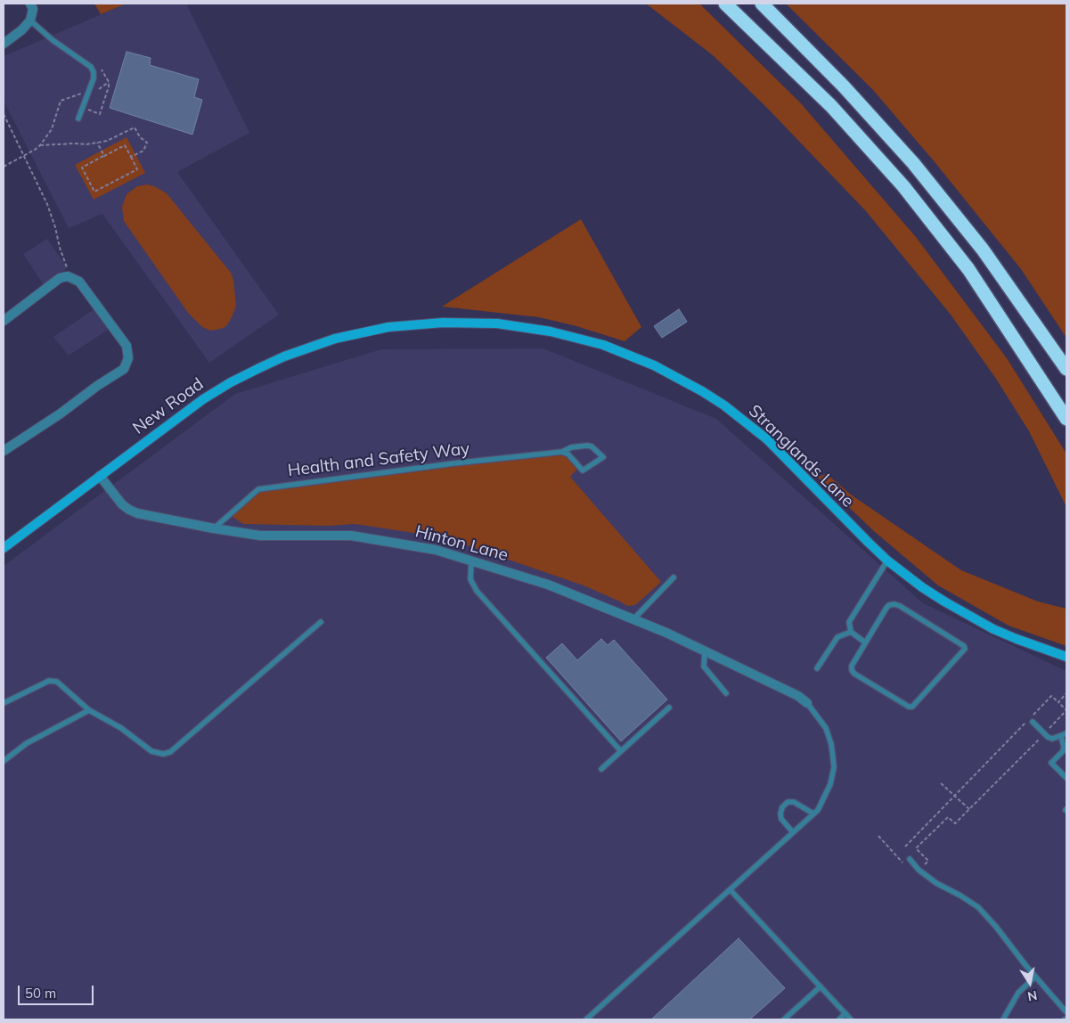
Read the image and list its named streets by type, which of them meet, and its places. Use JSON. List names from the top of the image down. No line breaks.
{"streets":{"main road":["New Road","Stranglands Lane"],"street":["Hinton Lane"],"lane":["Health and Safety Way"]},"crossings":[["New Road","Stranglands Lane"],["New Road","Hinton Lane"],["Health and Safety Way","Hinton Lane"]],"scale_bar":"50 m","north":"bottom"}
